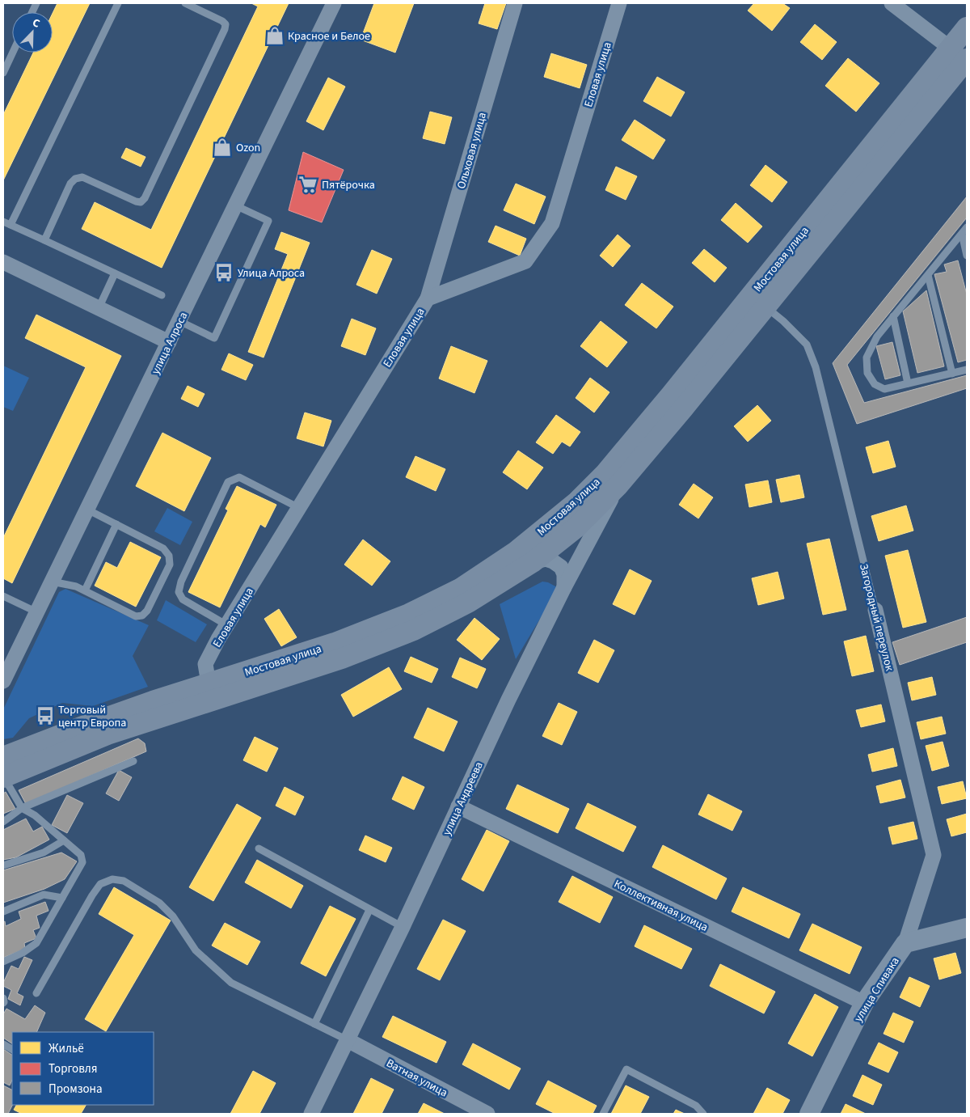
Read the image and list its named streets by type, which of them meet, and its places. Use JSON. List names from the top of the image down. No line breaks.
{"streets":{"main road":["Мостовая улица"],"street":["Еловая улица","Ольховая улица","улица Алроса","Загородный переулок","улица Андреева","Коллективная улица","улица Спивака","Ватная улица"]},"crossings":[["Еловая улица","Ольховая улица"],["Еловая улица","Мостовая улица"],["Мостовая улица","Загородный переулок"],["Мостовая улица","улица Андреева"],["Загородный переулок","улица Спивака"],["улица Андреева","Коллективная улица"],["улица Андреева","Ватная улица"],["Коллективная улица","улица Спивака"]],"places":{"shop":["Красное и Белое","Ozon"],"supermarket":["Пятёрочка"],"bus stop":["Улица Алроса","Торговый центр Европа"]},"legend":["Жильё","Торговля","Промзона"],"north":"top right"}
